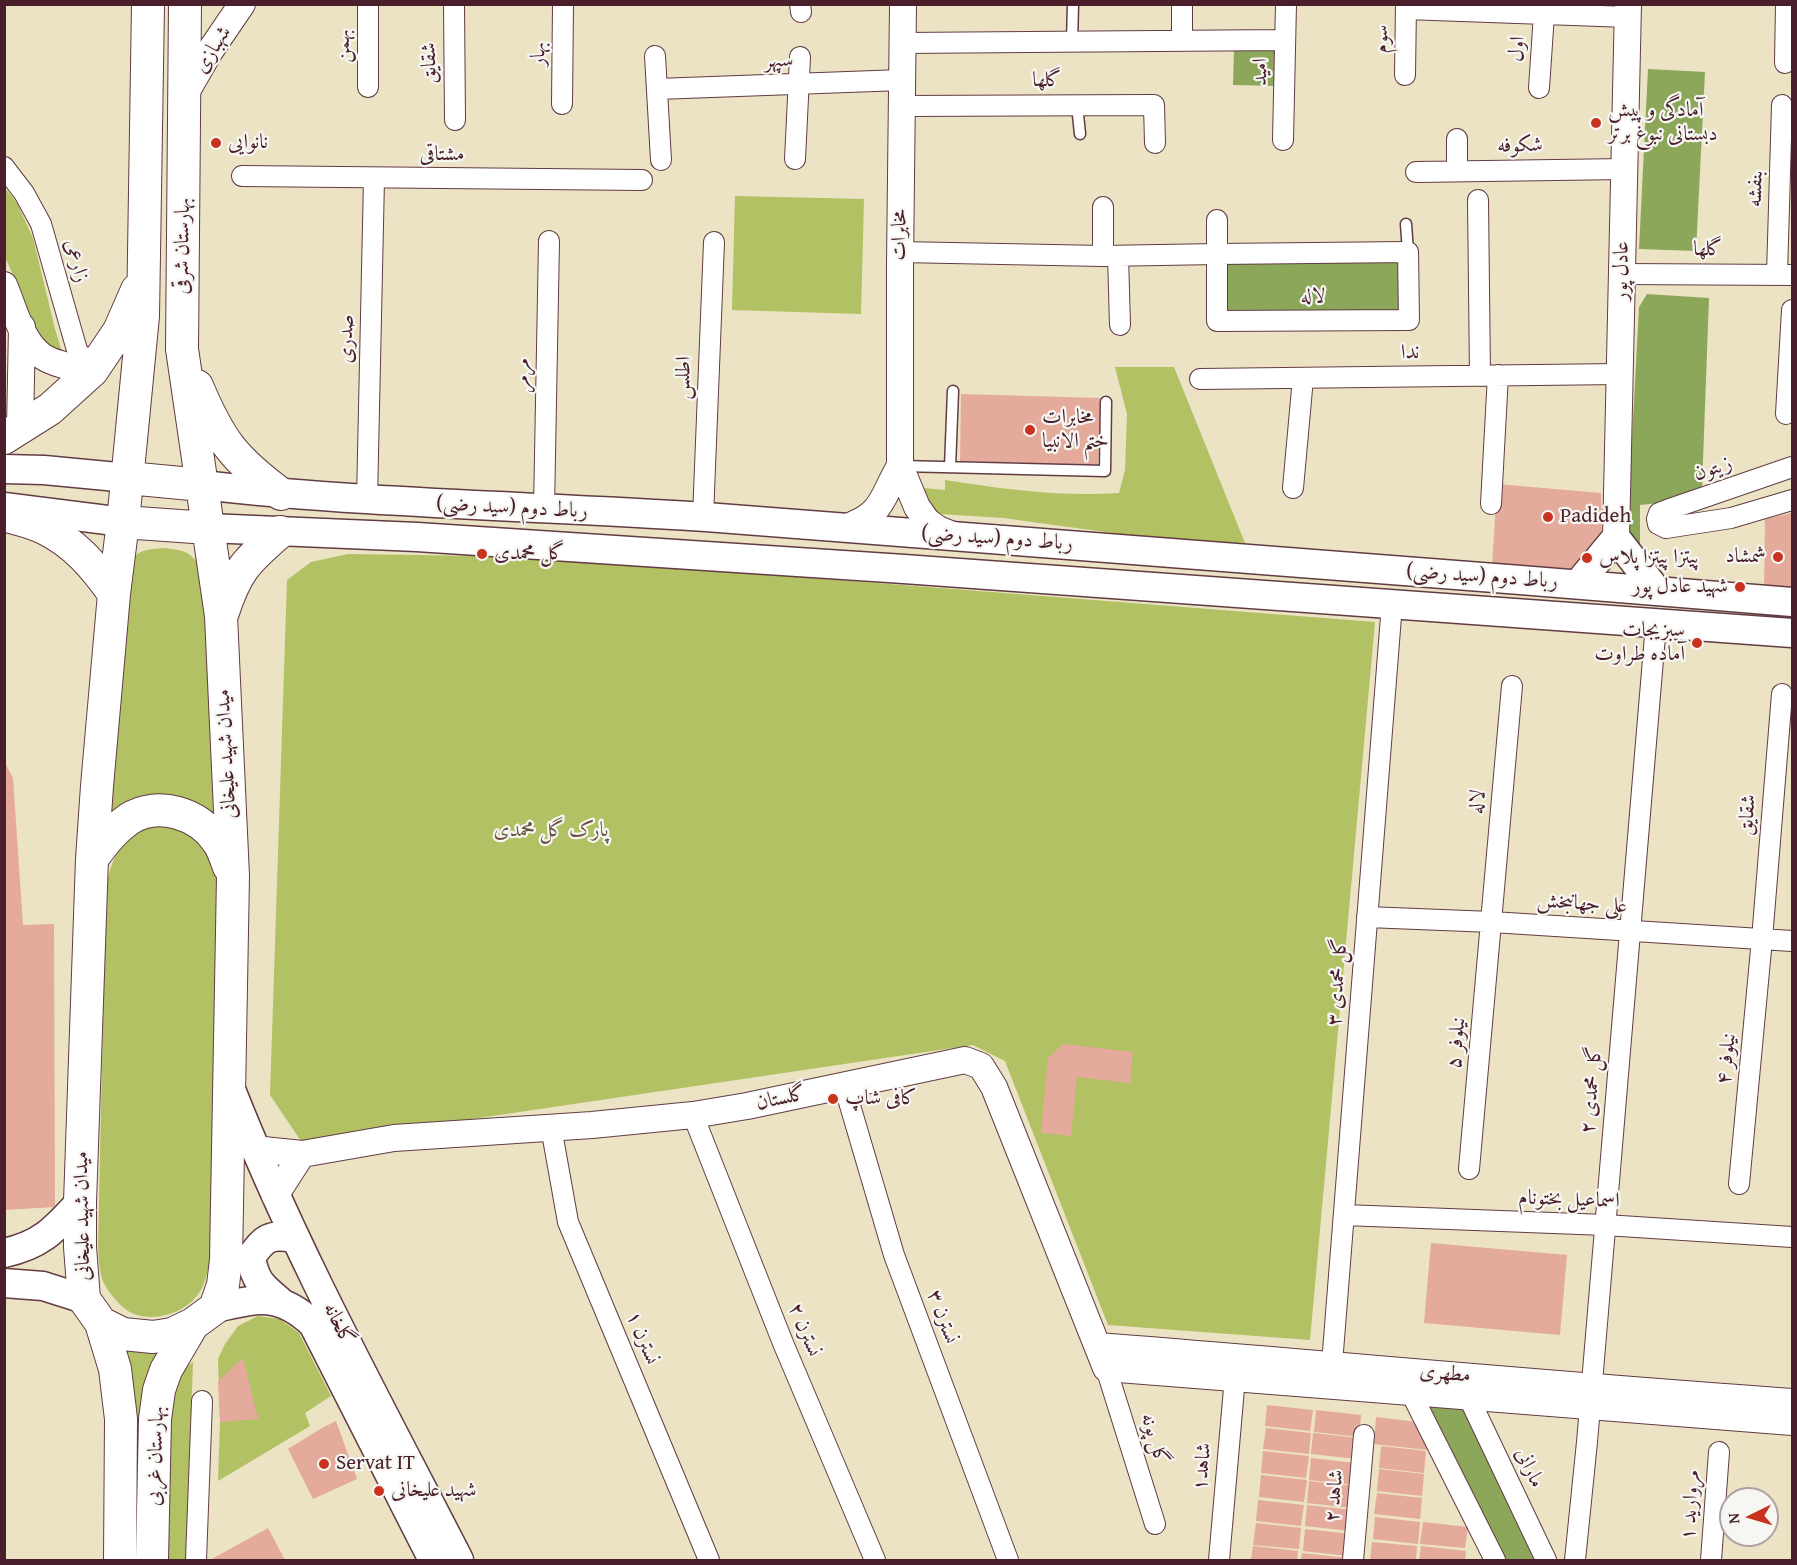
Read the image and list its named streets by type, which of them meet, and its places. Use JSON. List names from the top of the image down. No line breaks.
{"streets":{"main road":["بهارستان شرقی","رباط دوم (سید رضی)","میدان شهید علیخانی","گلخانه","بهارستان غربی"],"street":["سوم","بهمن","اول","شهبازی","بهار","سپهر","شقایق","امید","گلها","شکوفه","مشتاقی","بنفشه","مخابرات","زارعی","عادل پور","لاله","صدری","ندا","مرمر","اطلس","زیتون","علی جهانبخش","گل محمدی ۳","نیلوفر ۵","نیلوفر ۴","گل محمدی ۲","گلستان","اسماعیل بختونام","نسترن ۳","نسترن ۲","نسترن ۱","مطهری","گل پونه","شاهد۱","مارانی","شاهد ۲","مروارید ۱"]},"crossings":[["شهبازی","بهارستان شرقی"],["سپهر","مخابرات"],["شقایق","علی جهانبخش"],["شقایق","نیلوفر ۴"],["گلها","بنفشه"],["گلها","مخابرات"],["گلها","عادل پور"],["شکوفه","عادل پور"],["مشتاقی","صدری"],["مخابرات","لاله"],["بهارستان شرقی","رباط دوم (سید رضی)"],["بهارستان شرقی","میدان شهید علیخانی"],["عادل پور","ندا"],["لاله","علی جهانبخش"],["لاله","نیلوفر ۵"],["صدری","رباط دوم (سید رضی)"],["مرمر","رباط دوم (سید رضی)"],["اطلس","رباط دوم (سید رضی)"],["رباط دوم (سید رضی)","میدان شهید علیخانی"],["رباط دوم (سید رضی)","گل محمدی ۳"],["رباط دوم (سید رضی)","گل محمدی ۲"],["میدان شهید علیخانی","گلخانه"],["میدان شهید علیخانی","بهارستان غربی"],["علی جهانبخش","گل محمدی ۳"],["علی جهانبخش","نیلوفر ۵"],["علی جهانبخش","نیلوفر ۴"],["علی جهانبخش","گل محمدی ۲"],["گل محمدی ۳","اسماعیل بختونام"],["گل محمدی ۳","مطهری"],["گل محمدی ۲","اسماعیل بختونام"],["گل محمدی ۲","مطهری"],["گلستان","نسترن ۳"],["گلستان","گلخانه"],["گلستان","نسترن ۲"],["گلستان","نسترن ۱"],["گلستان","مطهری"],["گلستان","گل پونه"],["گلخانه","بهارستان غربی"],["مطهری","گل پونه"],["مطهری","شاهد۱"],["مطهری","مارانی"]],"parks":["پارک گل محمدی"],"places":["آمادگی و پیش دبستانی نبوغ برتر","نانوایی","مخابرات ختم الانبیا","Padideh","گل محمدی","شمشاد","پیتزا پیتزا پلاس","شهید عادل پور","سبزیجات آماده طراوت","کافی شاپ","Servat IT","شهید علیخانی"],"north":"left"}
